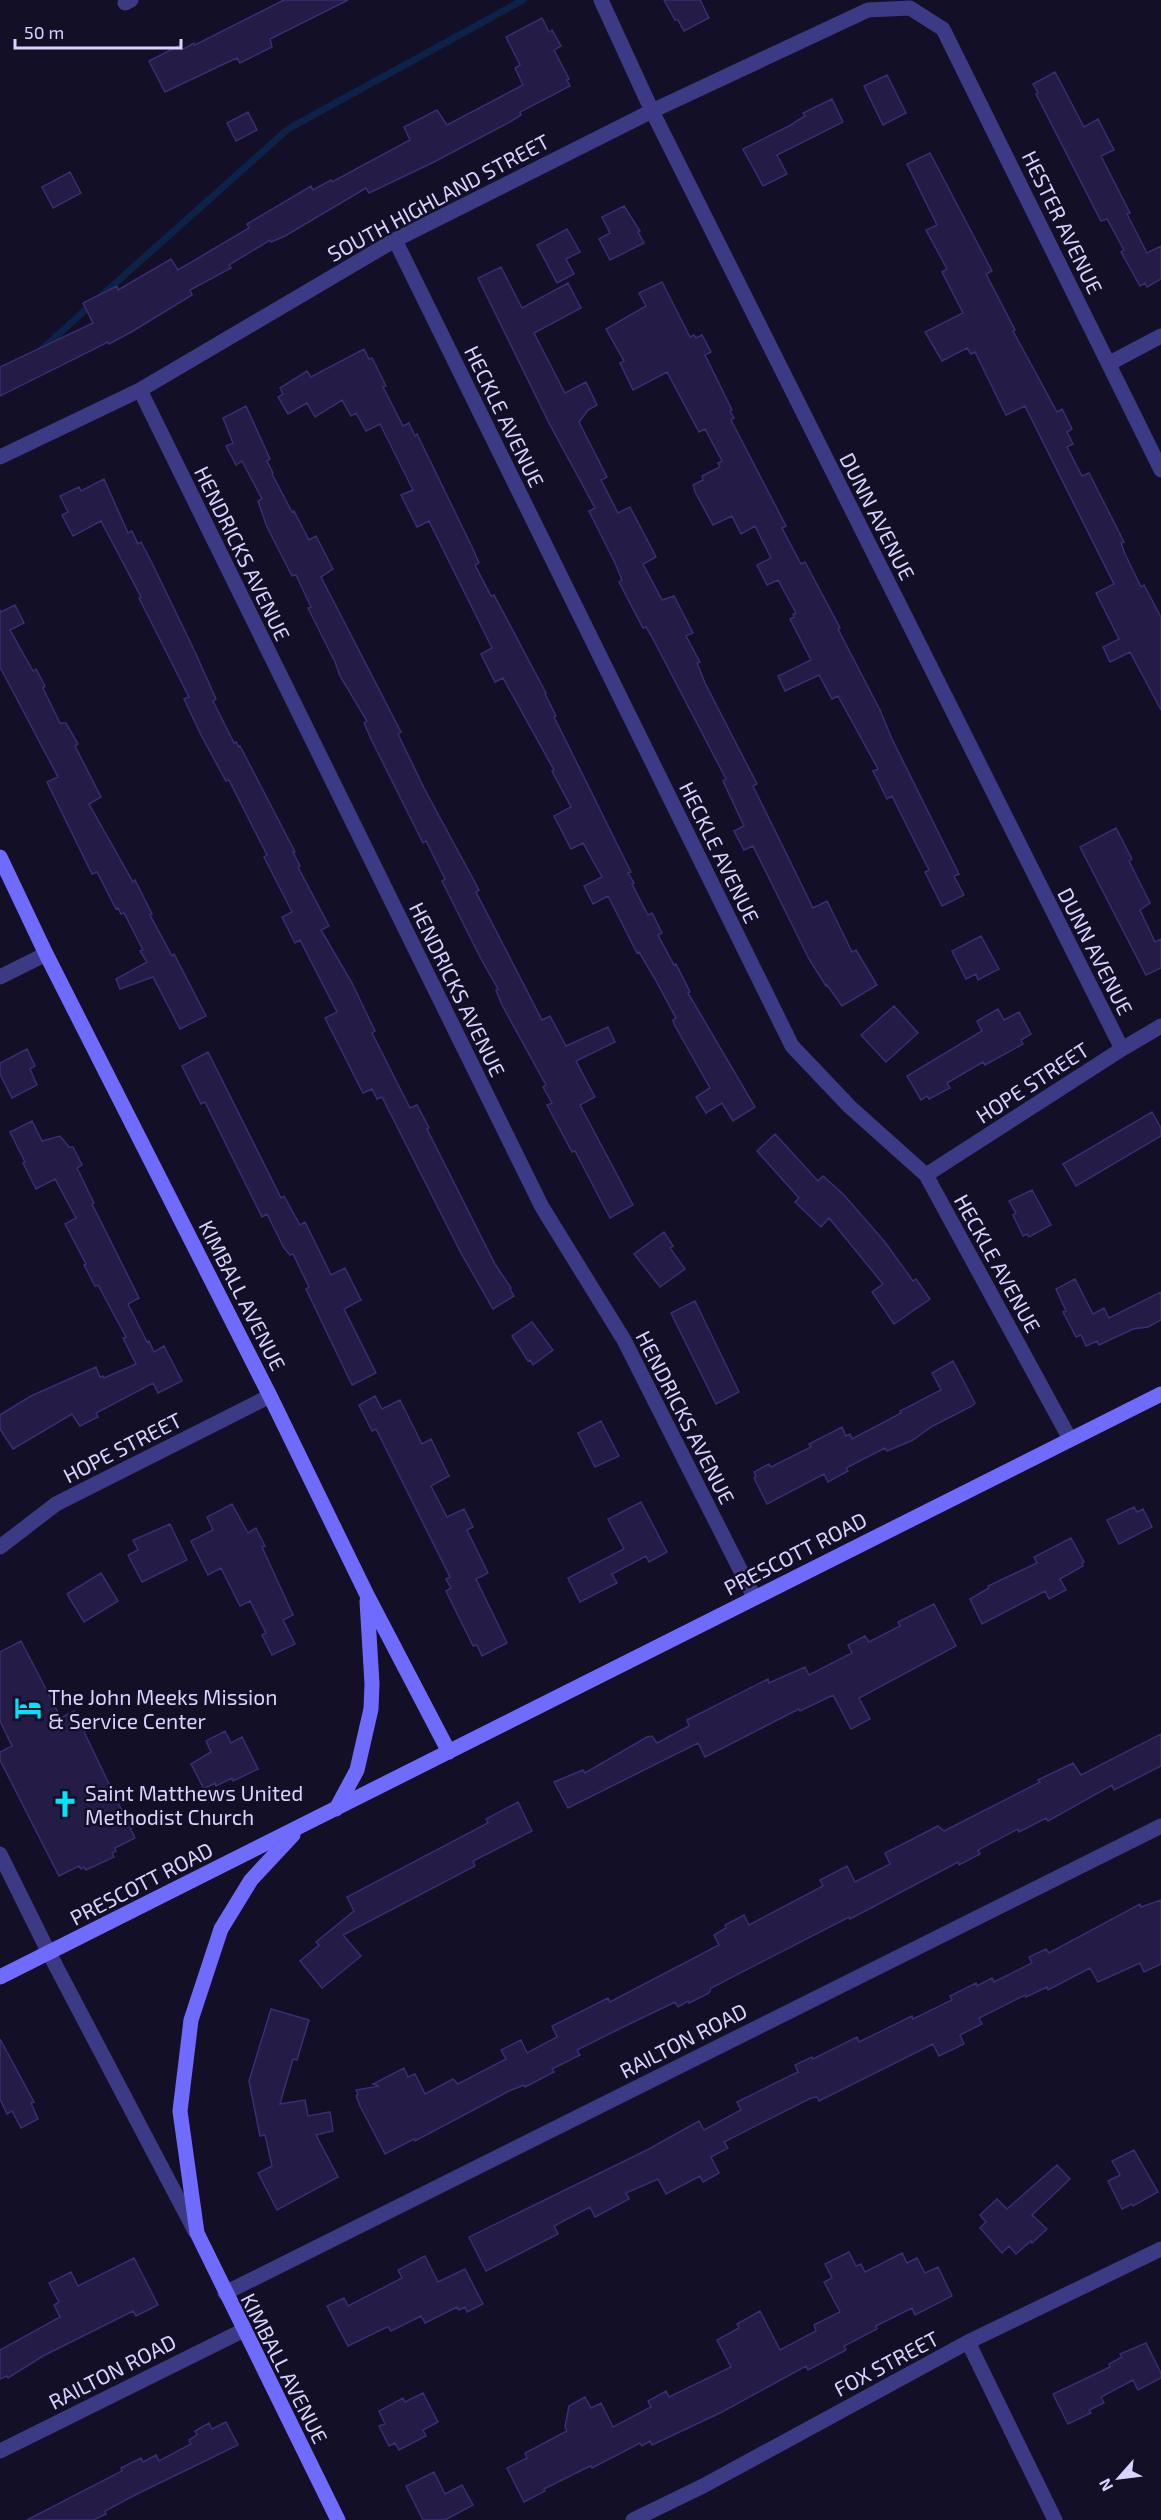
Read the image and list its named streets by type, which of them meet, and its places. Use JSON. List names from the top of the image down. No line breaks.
{"streets":{"main road":["KIMBALL AVENUE","PRESCOTT ROAD"],"street":["SOUTH HIGHLAND STREET","HESTER AVENUE","HECKLE AVENUE","DUNN AVENUE","HENDRICKS AVENUE","HOPE STREET","RAILTON ROAD","FOX STREET"]},"crossings":[["SOUTH HIGHLAND STREET","HESTER AVENUE"],["SOUTH HIGHLAND STREET","HECKLE AVENUE"],["SOUTH HIGHLAND STREET","DUNN AVENUE"],["SOUTH HIGHLAND STREET","HENDRICKS AVENUE"],["HECKLE AVENUE","HOPE STREET"],["HECKLE AVENUE","PRESCOTT ROAD"],["DUNN AVENUE","HOPE STREET"],["HENDRICKS AVENUE","PRESCOTT ROAD"],["HOPE STREET","KIMBALL AVENUE"],["KIMBALL AVENUE","PRESCOTT ROAD"],["KIMBALL AVENUE","RAILTON ROAD"]],"places":{"hotel":["The John Meeks Mission & Service Center"],"church":["Saint Matthews United Methodist Church"]},"scale_bar":"50 m","north":"bottom left"}
